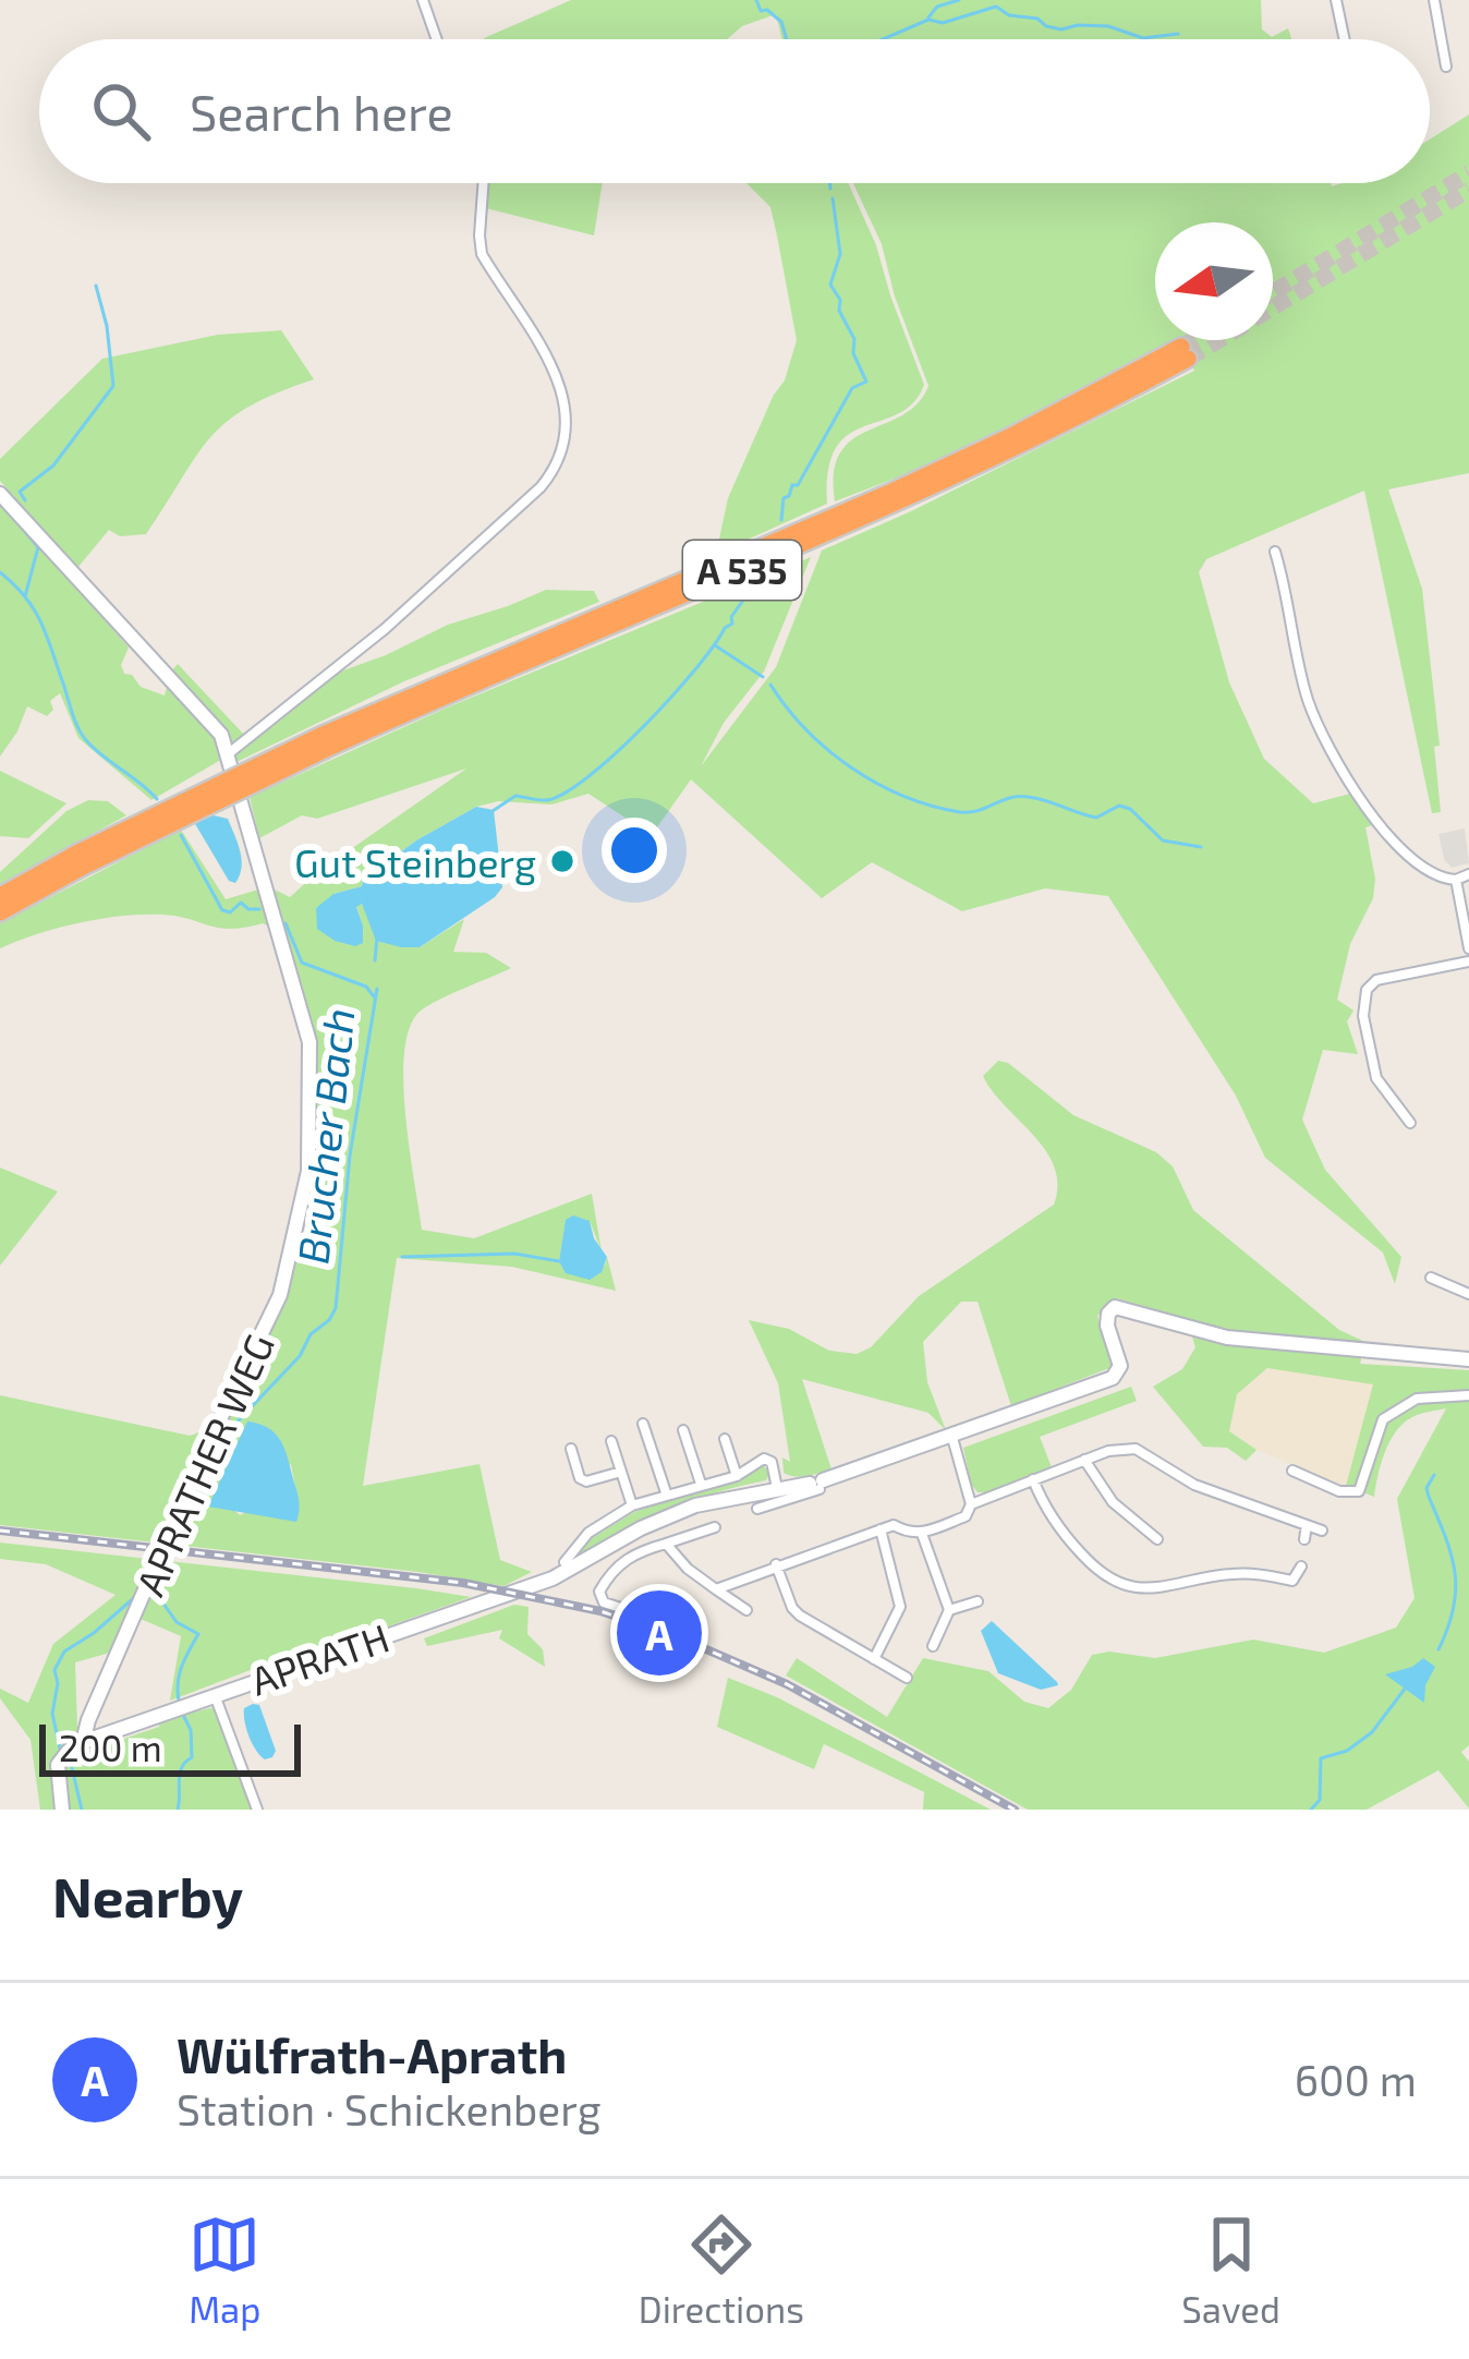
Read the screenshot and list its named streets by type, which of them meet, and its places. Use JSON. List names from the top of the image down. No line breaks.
{"streets":{"highway":["A 535"],"main road":["APRATHER WEG","APRATH"]},"crossings":[["APRATHER WEG","APRATH"]],"water":["Brucher Bach"],"places":["Gut Steinberg"],"scale_bar":"200 m","north":"left","page":{"search":"Search here","pins":"A","scale":"200 m","heading":"Nearby","list":[{"mark":"A","name":"Wülfrath-Aprath","note":"Station · Schickenberg","value":"600 m"}],"nav":["Map","Directions","Saved"]}}
